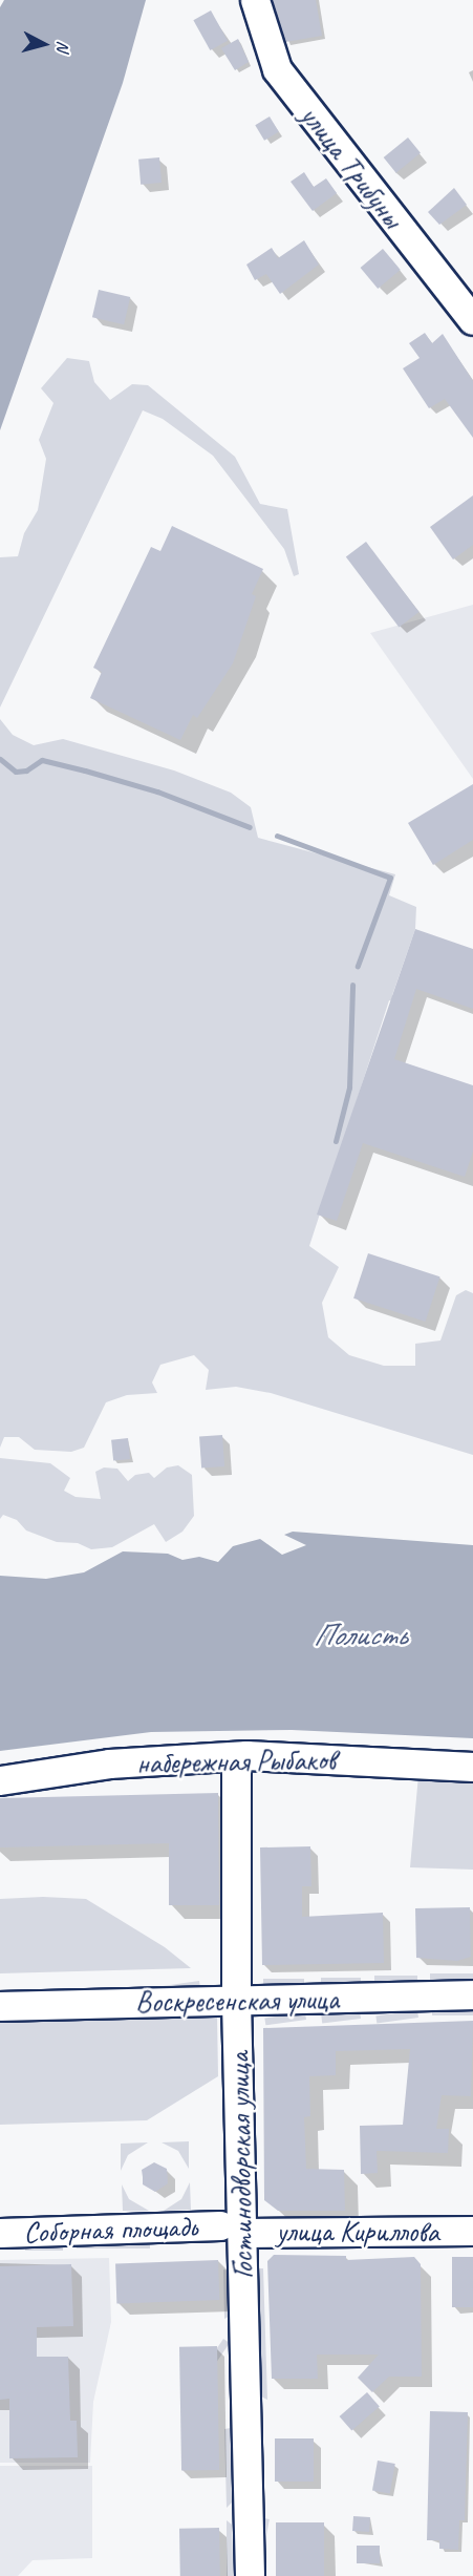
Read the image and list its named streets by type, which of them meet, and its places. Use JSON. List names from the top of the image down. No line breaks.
{"streets":{"street":["улица Трибуны","набережная Рыбаков","Воскресенская улица","Гостинодворская улица","Соборная площадь","улица Кириллова"]},"crossings":[["набережная Рыбаков","Гостинодворская улица"],["Воскресенская улица","Гостинодворская улица"],["Гостинодворская улица","Соборная площадь"],["Гостинодворская улица","улица Кириллова"],["Соборная площадь","улица Кириллова"]],"water":["Полисть"],"north":"right"}
